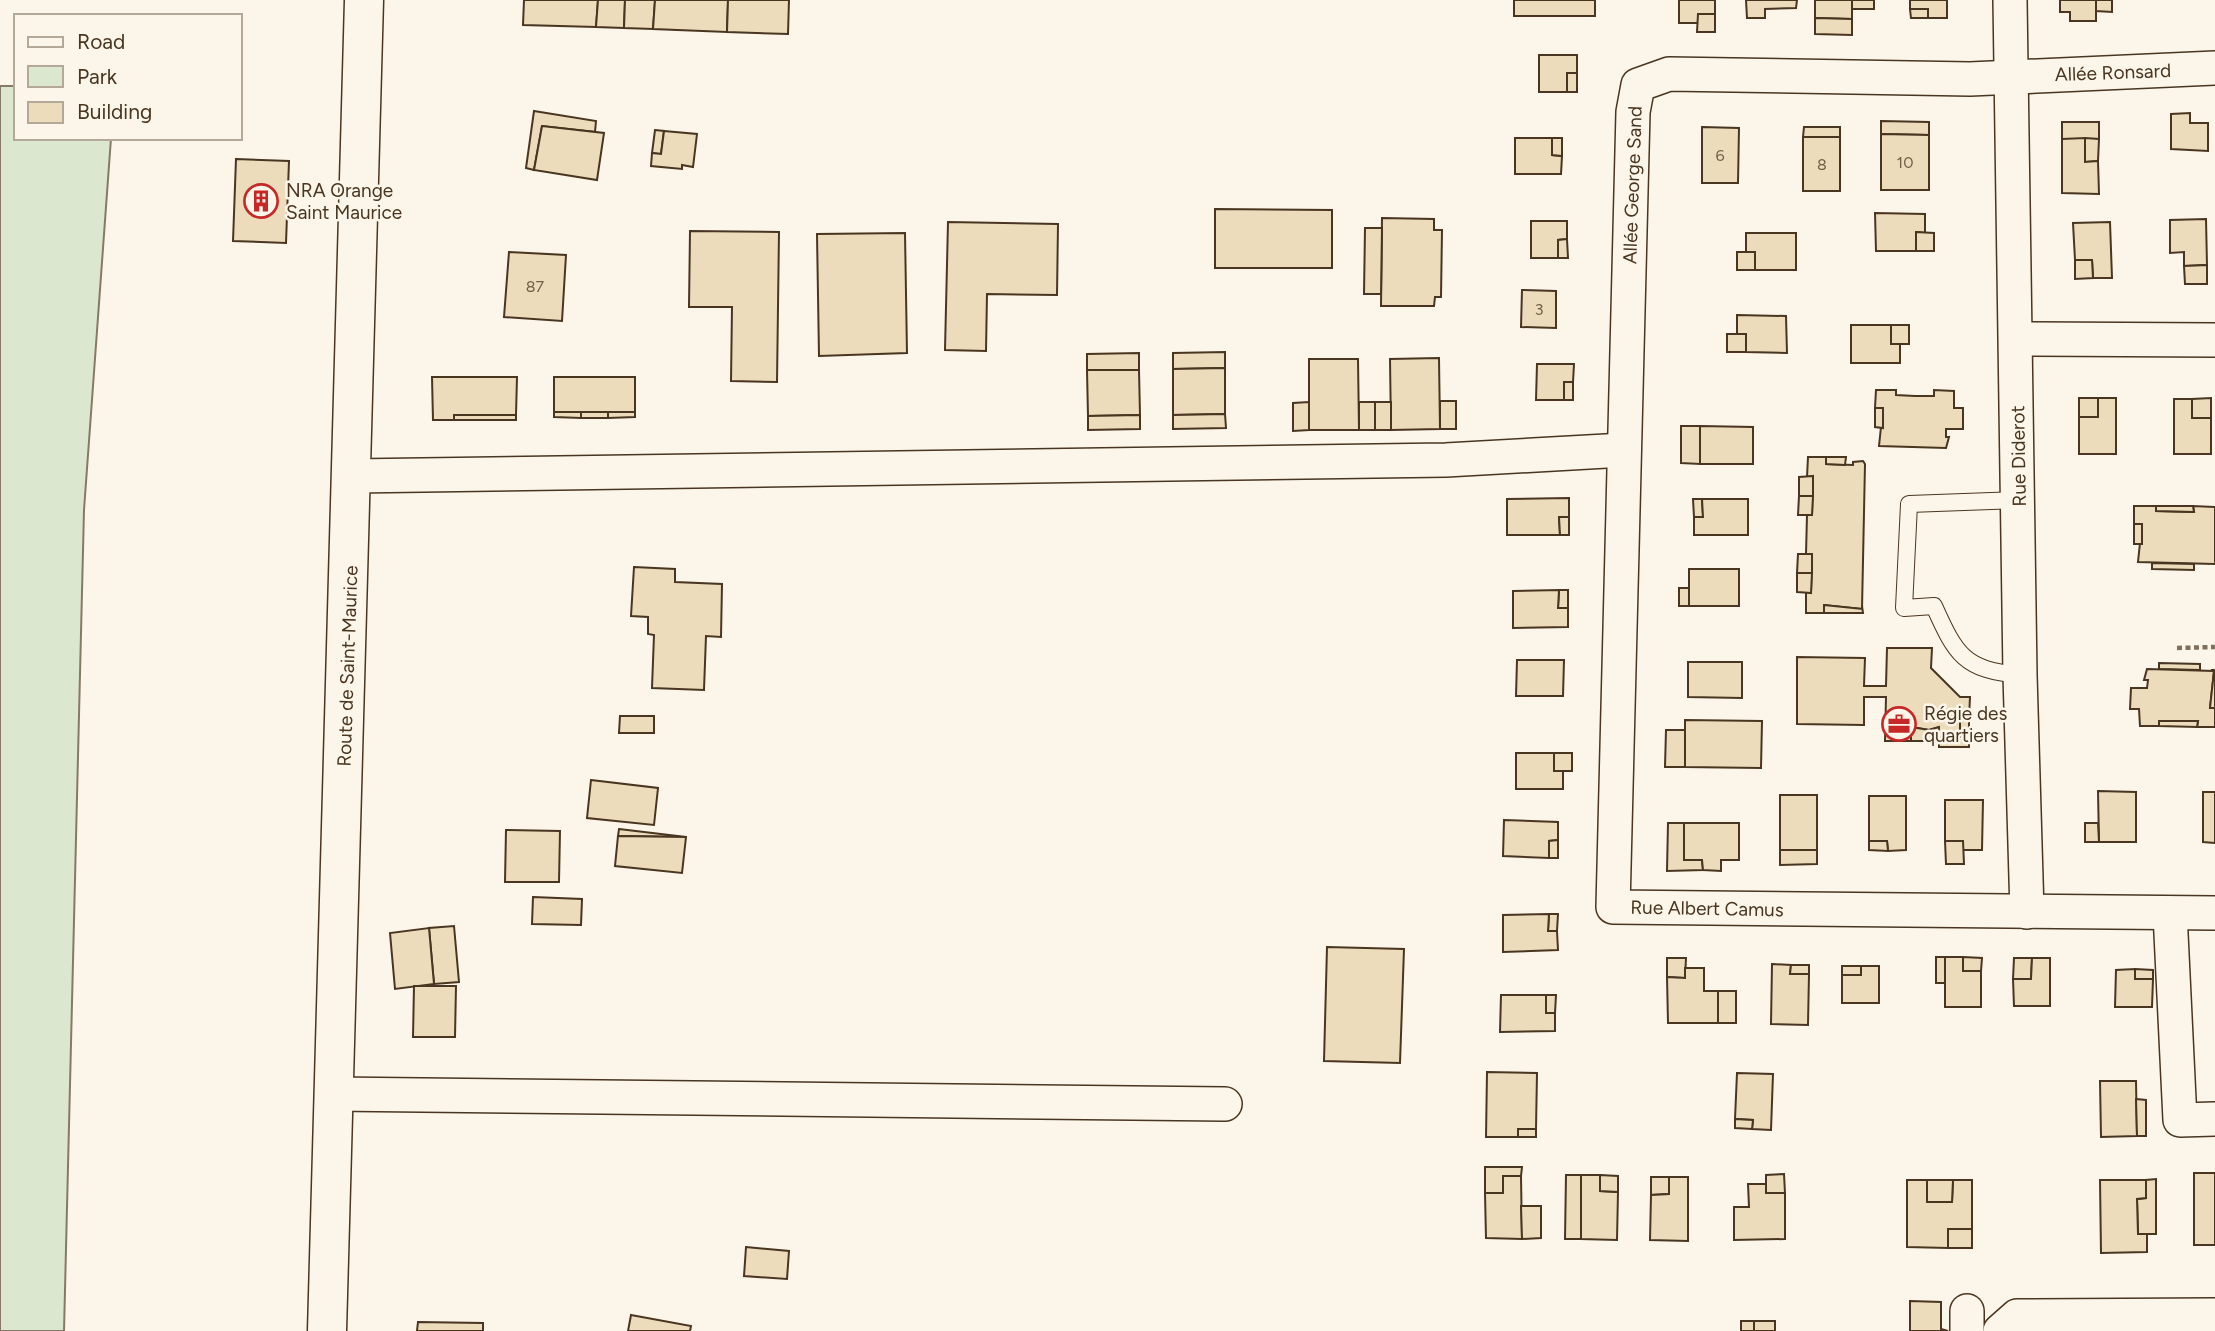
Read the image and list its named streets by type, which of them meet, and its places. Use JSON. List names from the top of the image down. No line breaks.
{"streets":{"street":["Allée Ronsard","Allée George Sand","Rue Diderot","Route de Saint-Maurice","Rue Albert Camus"]},"crossings":[["Allée Ronsard","Allée George Sand"],["Allée Ronsard","Rue Diderot"],["Allée George Sand","Rue Diderot"],["Allée George Sand","Rue Albert Camus"],["Rue Diderot","Rue Albert Camus"]],"places":{"building":["NRA Orange Saint Maurice"],"office":["Régie des quartiers"]},"house_numbers":["6","10","8","87","3"],"legend":["Road","Park","Building"]}
